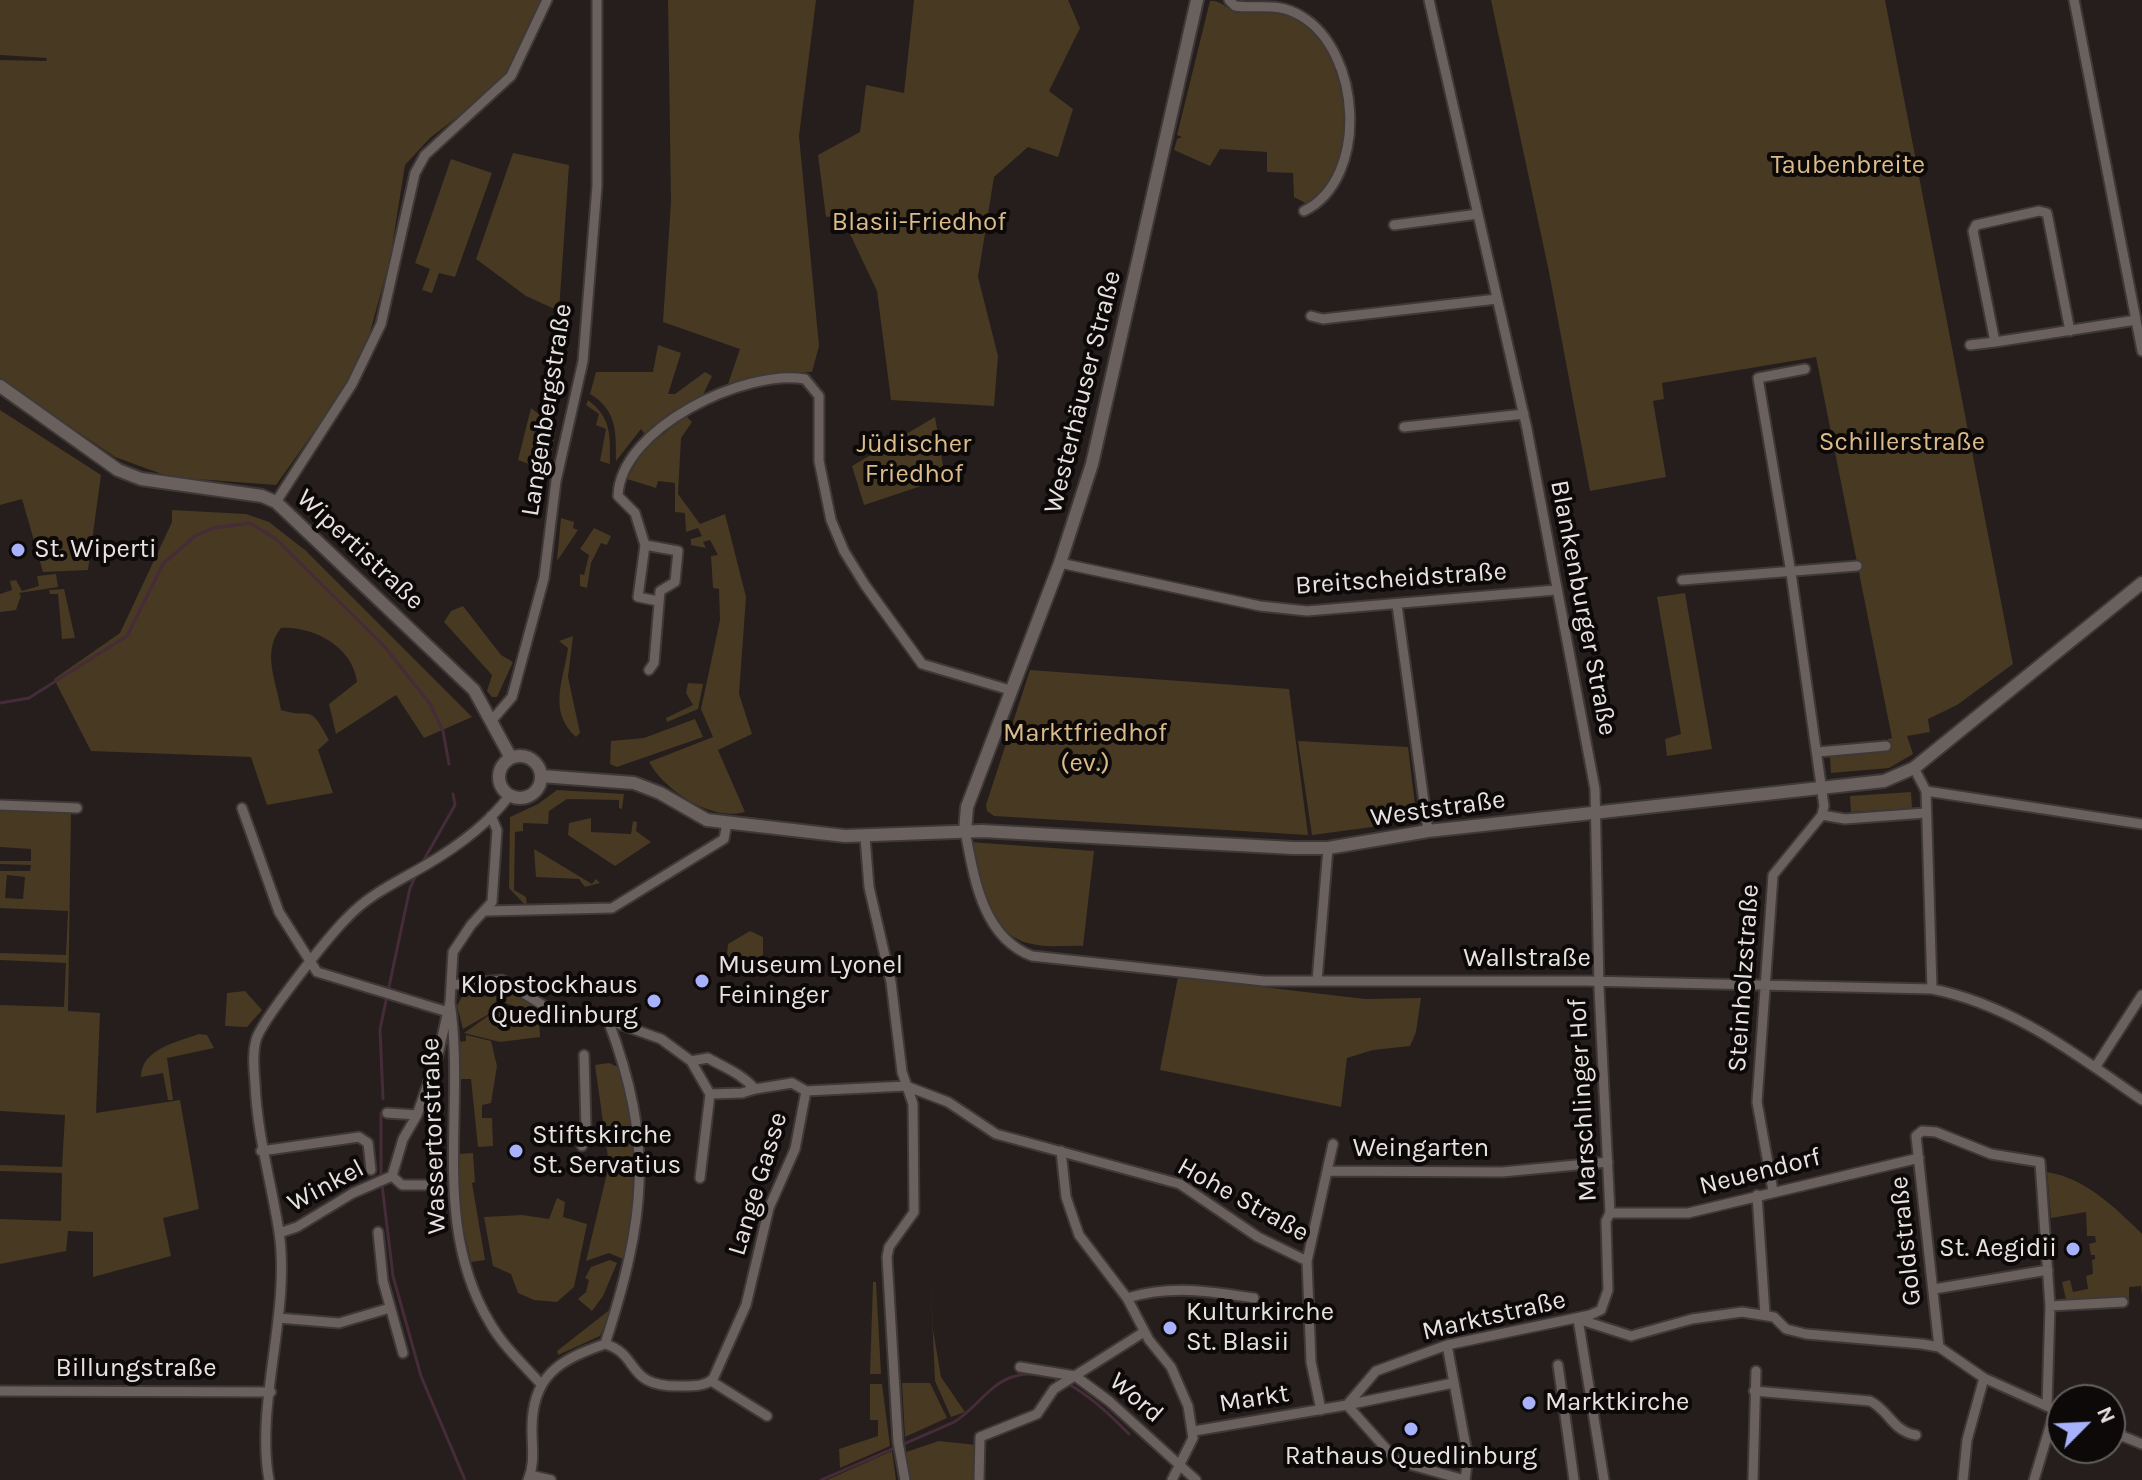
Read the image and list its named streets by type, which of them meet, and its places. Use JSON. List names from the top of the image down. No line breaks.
{"streets":{"main road":["Westerhäuser Straße","Wipertistraße","Weststraße"],"street":["Langenbergstraße","Breitscheidstraße","Blankenburger Straße","Wallstraße","Steinholzstraße","Marschlinger Hof","Wassertorstraße","Weingarten","Neuendorf","Lange Gasse","Winkel","Hohe Straße","Goldstraße","Marktstraße","Billungstraße","Word","Markt"]},"crossings":[["Westerhäuser Straße","Breitscheidstraße"],["Westerhäuser Straße","Weststraße"],["Westerhäuser Straße","Wallstraße"],["Langenbergstraße","Wipertistraße"],["Breitscheidstraße","Blankenburger Straße"],["Blankenburger Straße","Weststraße"],["Blankenburger Straße","Marschlinger Hof"],["Weststraße","Wallstraße"],["Weststraße","Marschlinger Hof"],["Wallstraße","Steinholzstraße"],["Wallstraße","Marschlinger Hof"],["Steinholzstraße","Neuendorf"],["Marschlinger Hof","Weingarten"],["Marschlinger Hof","Neuendorf"],["Marschlinger Hof","Marktstraße"],["Weingarten","Hohe Straße"],["Neuendorf","Goldstraße"],["Lange Gasse","Hohe Straße"],["Hohe Straße","Markt"],["Marktstraße","Markt"]],"parks":["Taubenbreite","Blasii-Friedhof","Schillerstraße","Jüdischer Friedhof","Marktfriedhof (ev.)"],"places":["St. Wiperti","Museum Lyonel Feininger","Klopstockhaus Quedlinburg","Stiftskirche St. Servatius","St. Aegidii","Kulturkirche St. Blasii","Marktkirche","Rathaus Quedlinburg"],"north":"top right"}
